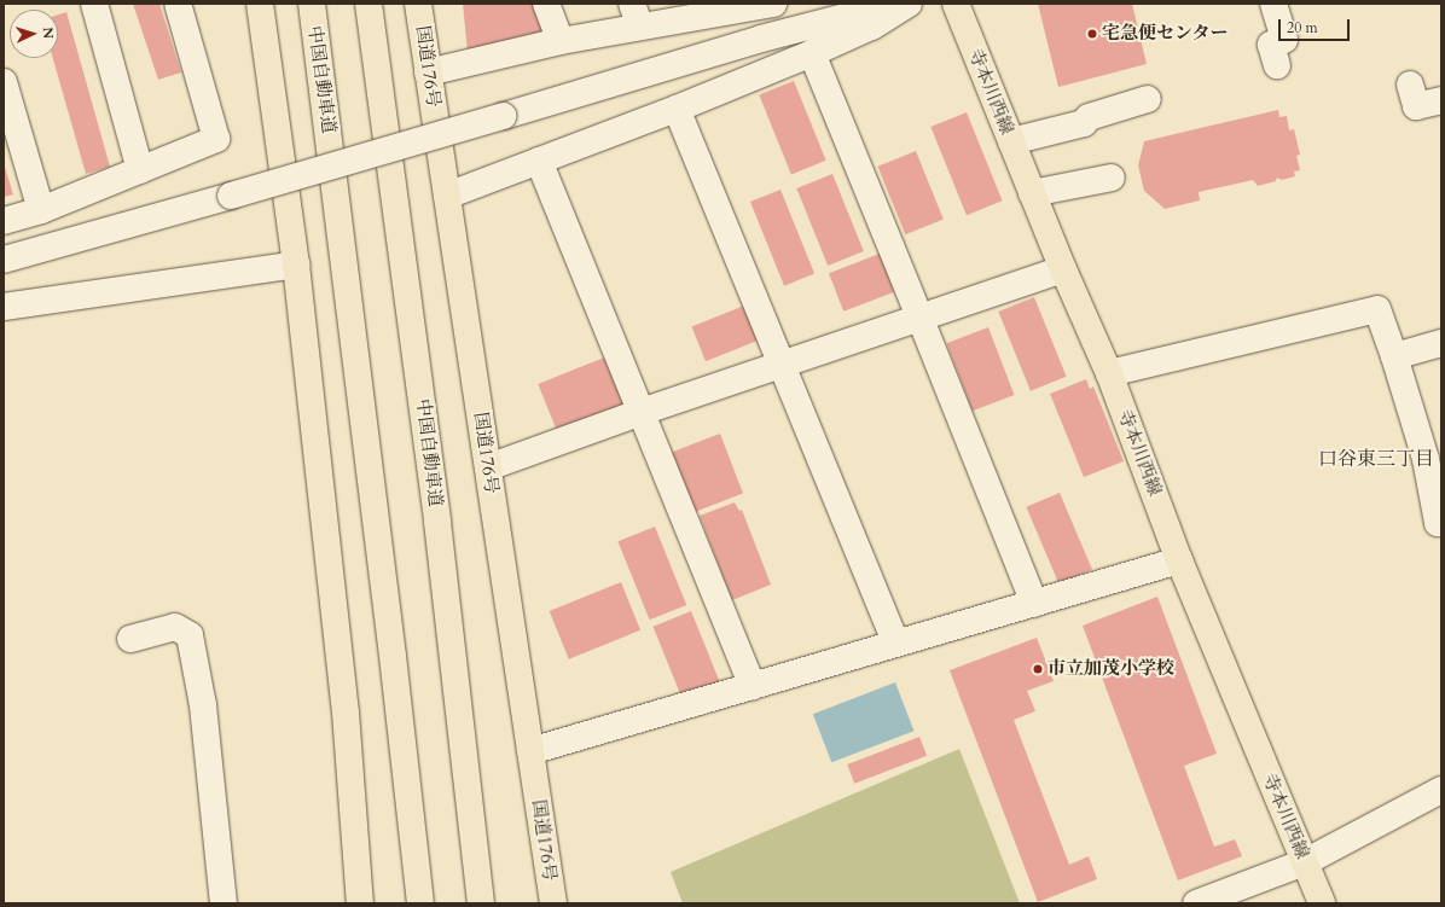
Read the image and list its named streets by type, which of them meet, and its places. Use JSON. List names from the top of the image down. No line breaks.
{"streets":{"main road":["国道176号","中国自動車道","寺本川西線"]},"districts":["口谷東三丁目"],"places":["宅急便センター","市立加茂小学校"],"scale_bar":"20 m","north":"right"}
